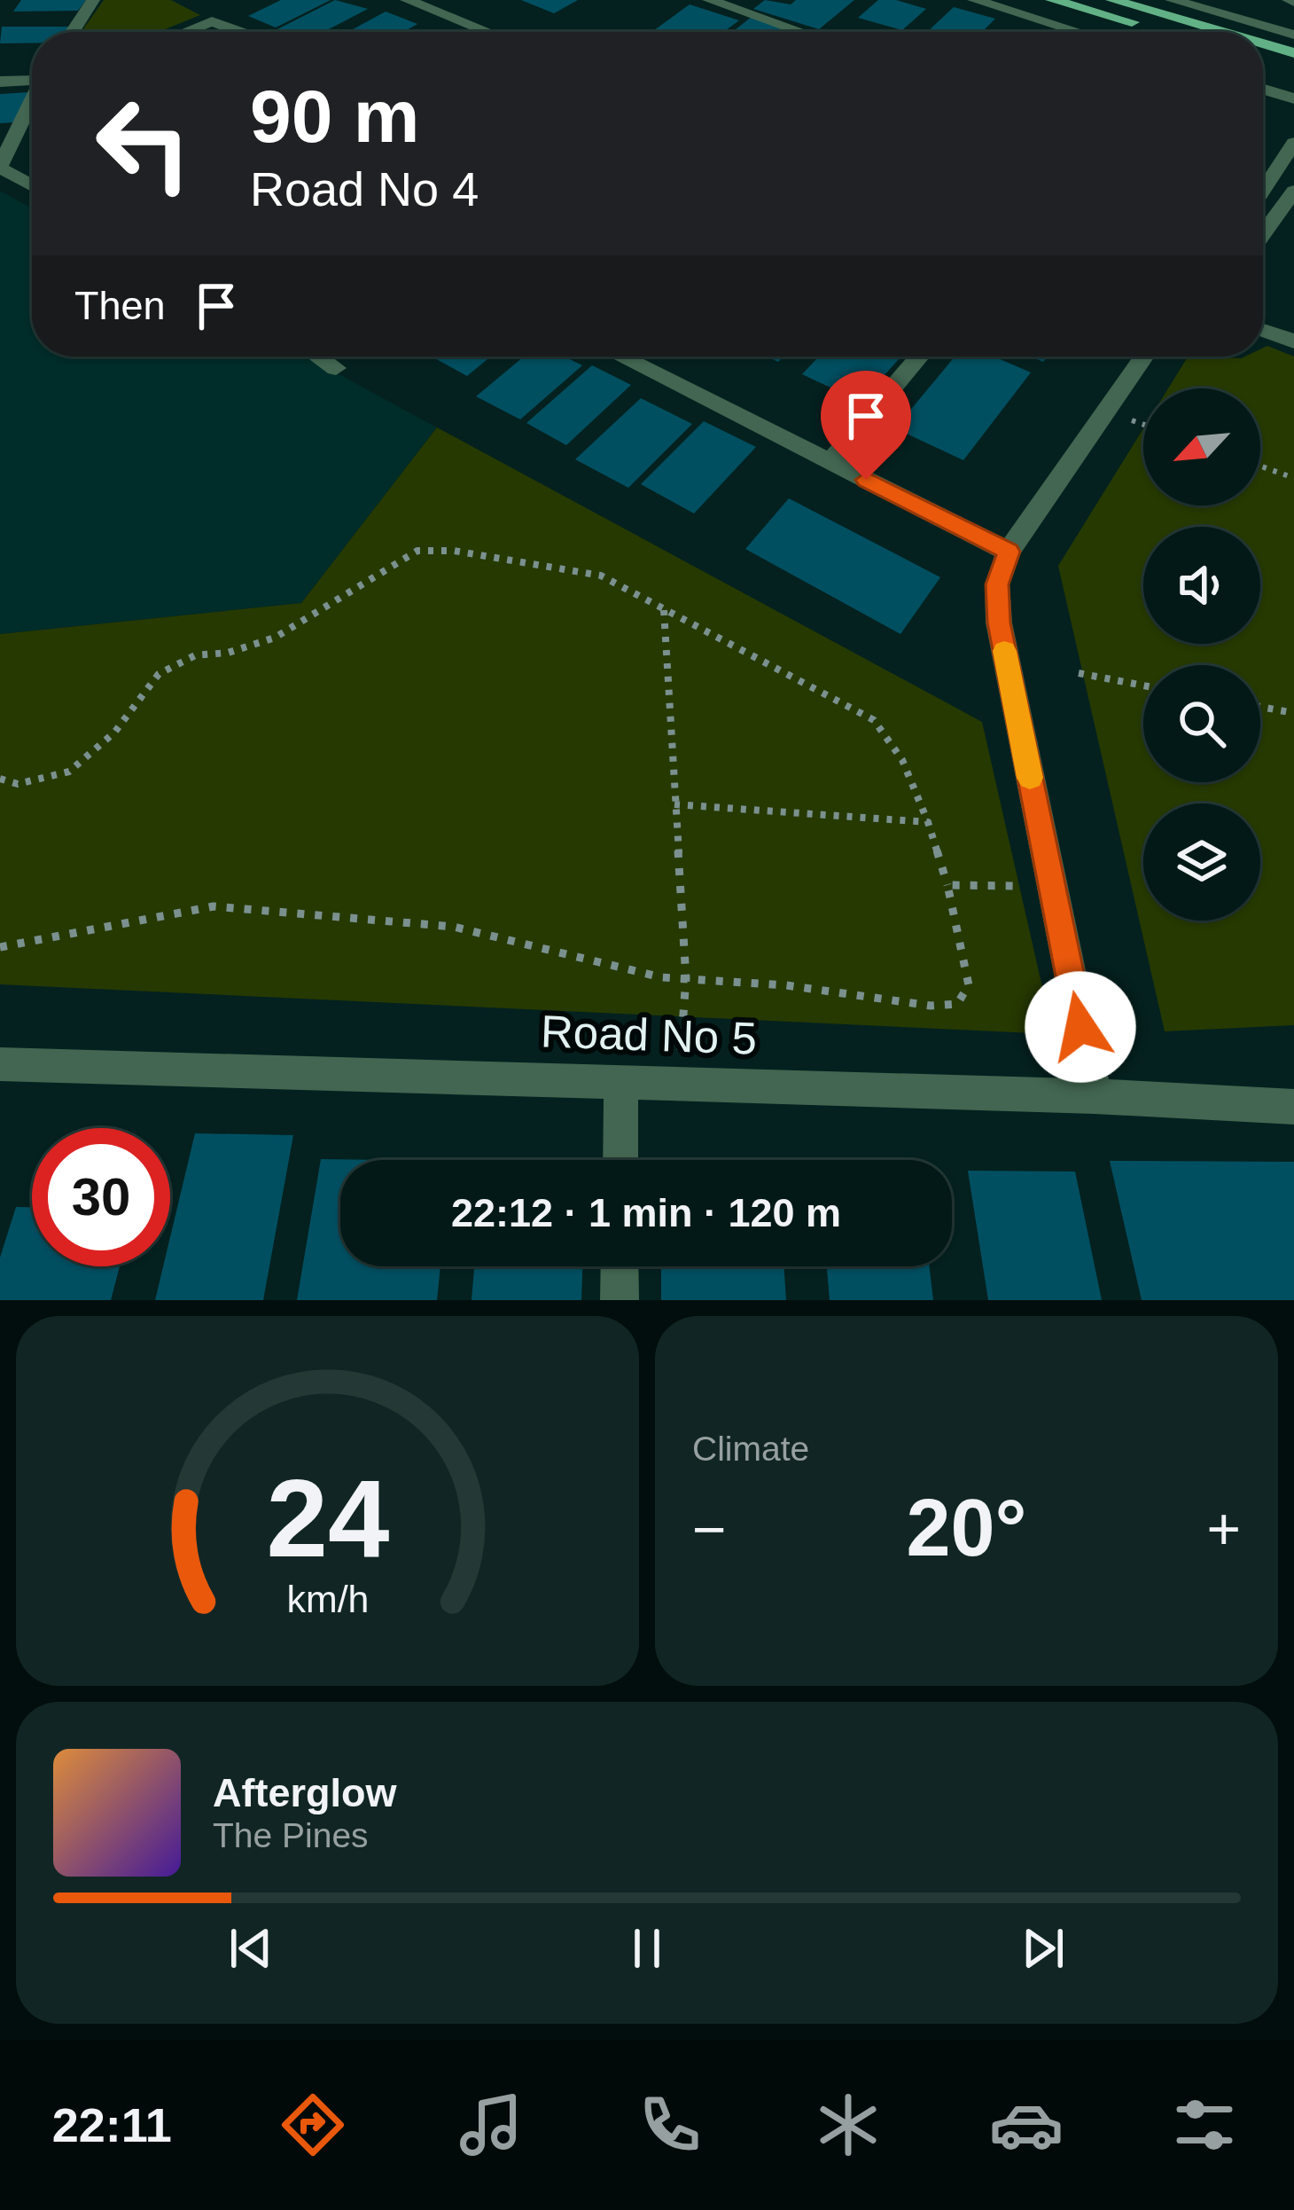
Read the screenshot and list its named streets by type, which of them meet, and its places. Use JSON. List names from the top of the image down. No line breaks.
{"streets":{"street":["Road No 5"]},"north":"bottom left","page":{"turn":["90 m","Road No 4"],"then":"Then","limit":"30","trip":"22:12 · 1 min · 120 m","tile":"Climate","heat":["−","20°","+"],"song":["Afterglow","The Pines"],"tabs":"22:11","gauge":["24","km/h"]}}
